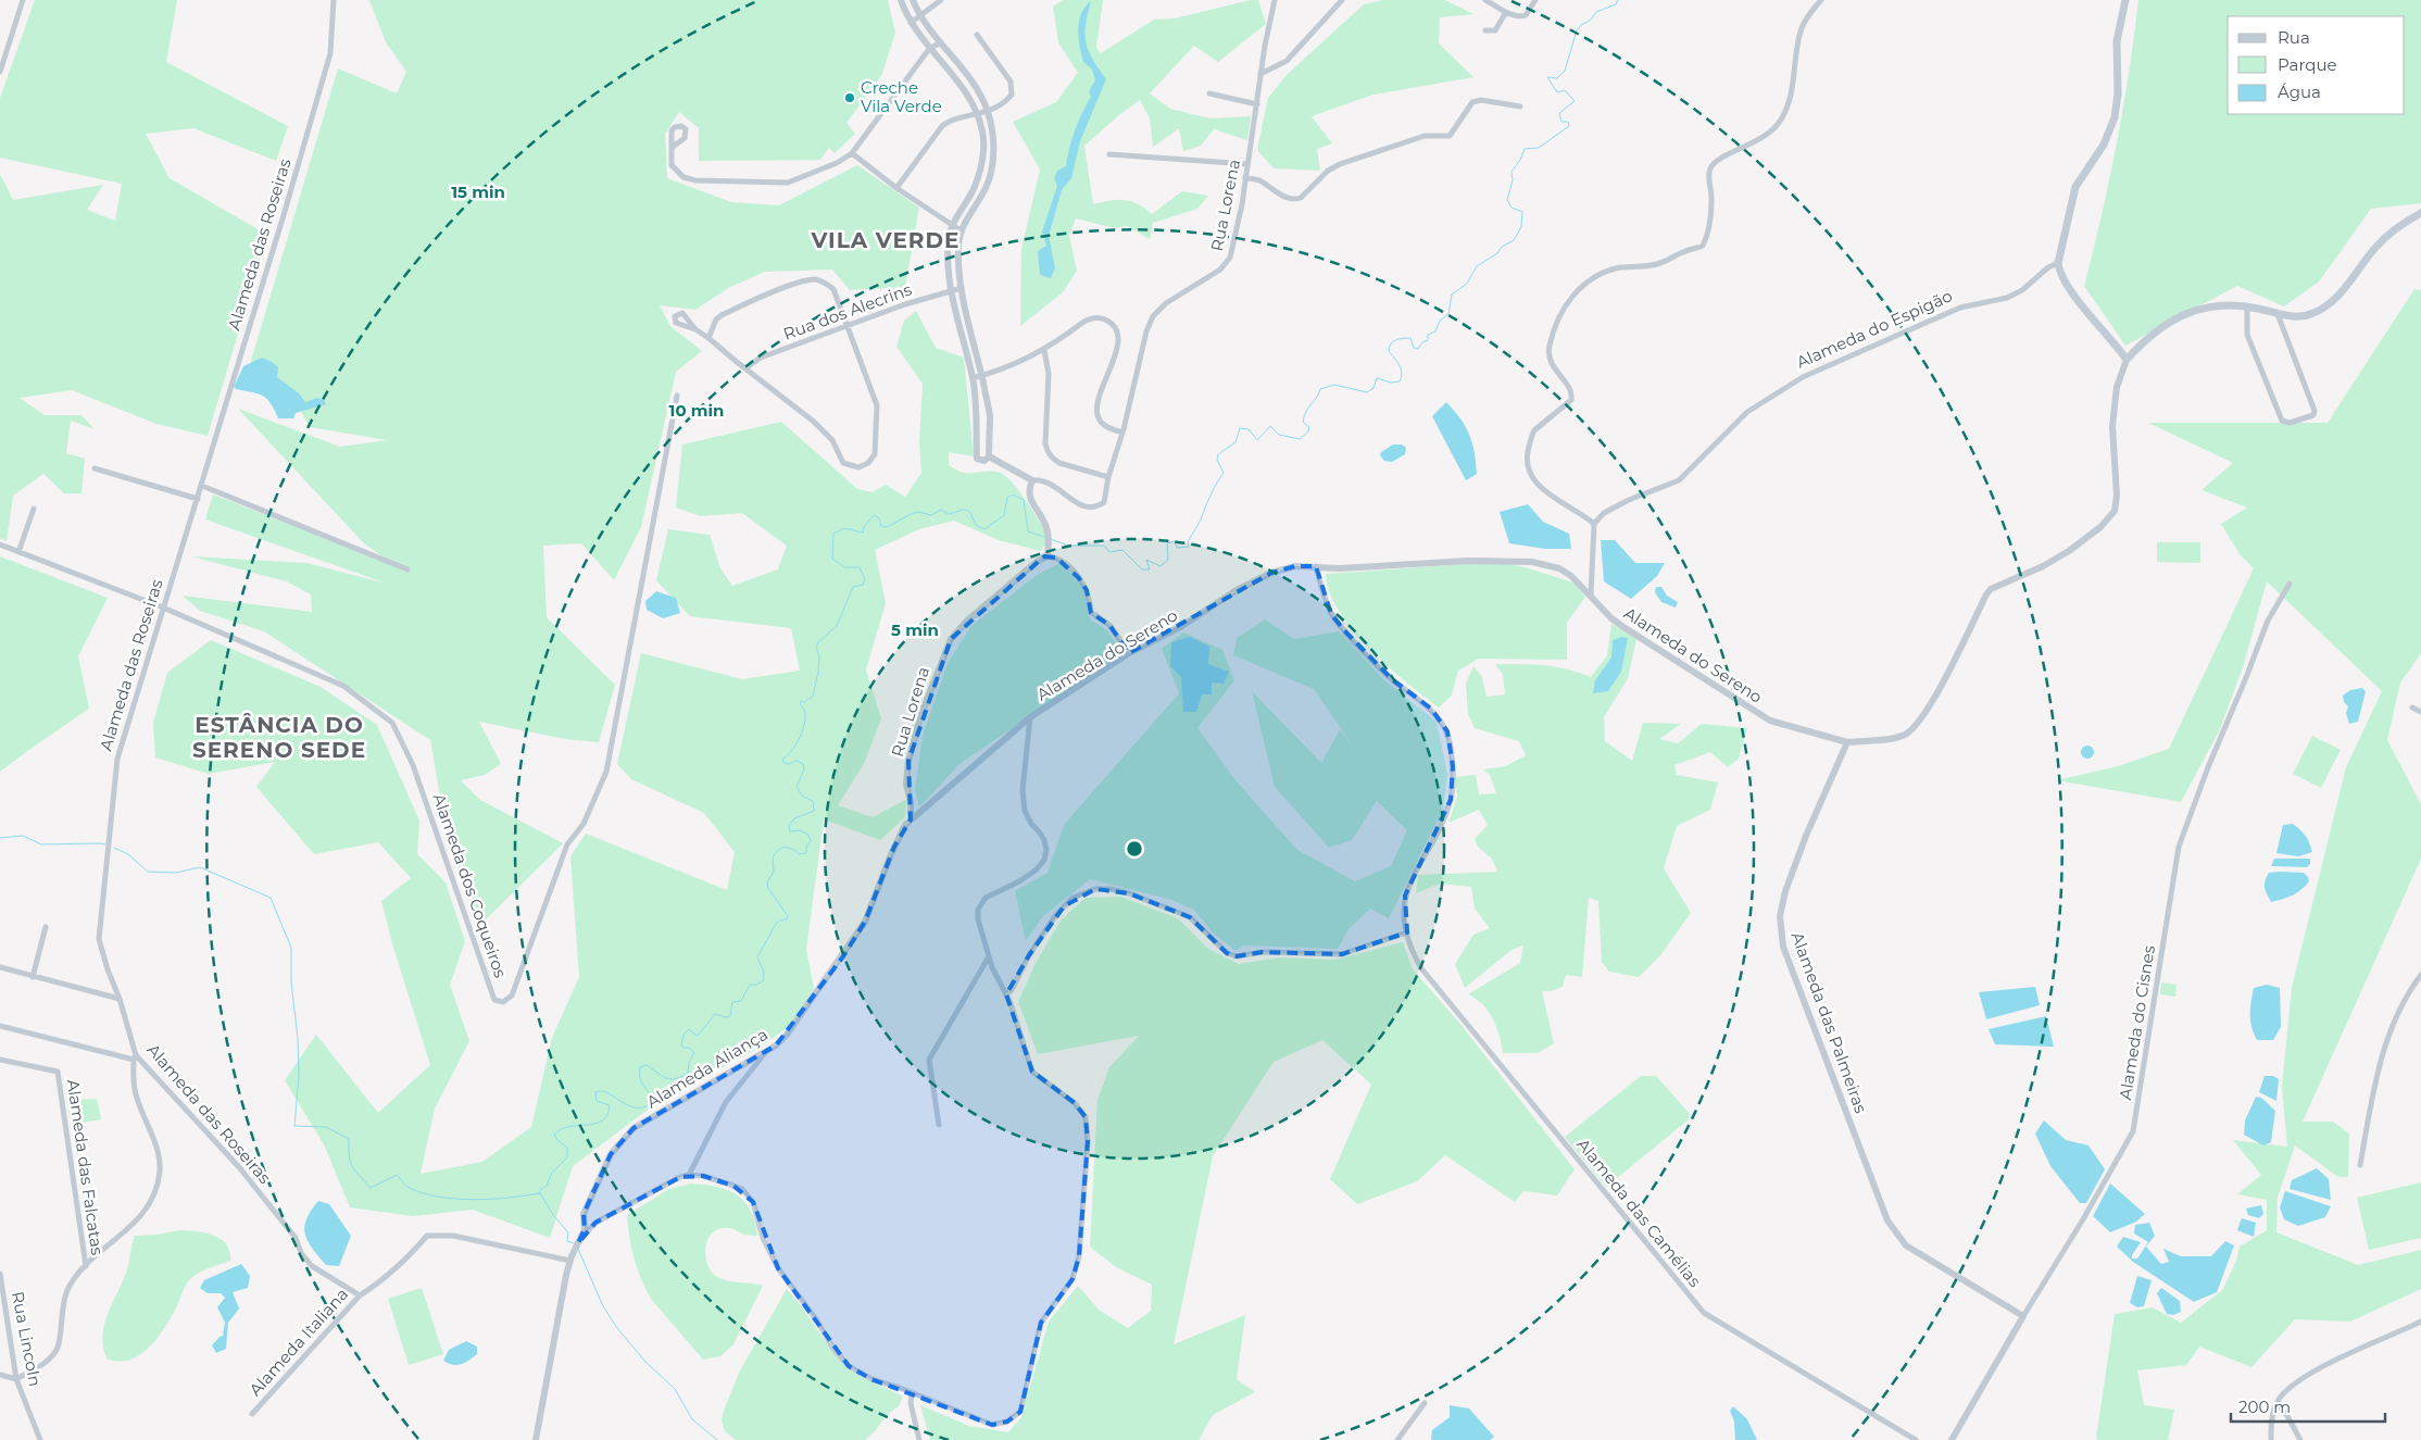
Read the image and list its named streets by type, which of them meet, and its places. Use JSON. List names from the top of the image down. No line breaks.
{"streets":{"street":["Rua Lorena","Alameda das Roseiras","Rua dos Alecrins","Alameda do Espigão","Alameda do Sereno","Alameda dos Coqueiros","Alameda das Palmeiras","Alameda do Cisnes","Alameda Aliança","Alameda das Falcatas","Alameda das Camélias","Rua Lincoln","Alameda Italiana"]},"crossings":[["Rua Lorena","Alameda Aliança"],["Alameda das Roseiras","Alameda dos Coqueiros"],["Alameda das Roseiras","Alameda Italiana"],["Alameda do Sereno","Alameda das Palmeiras"],["Alameda do Sereno","Alameda Aliança"],["Alameda do Sereno","Alameda das Camélias"],["Alameda das Palmeiras","Alameda do Cisnes"],["Alameda Aliança","Alameda Italiana"]],"districts":["VILA VERDE","ESTÂNCIA DO SERENO SEDE"],"places":["Creche Vila Verde"],"legend":["Rua","Parque","Água"],"scale_bar":"200 m","rings":["15 min","10 min","5 min"]}
